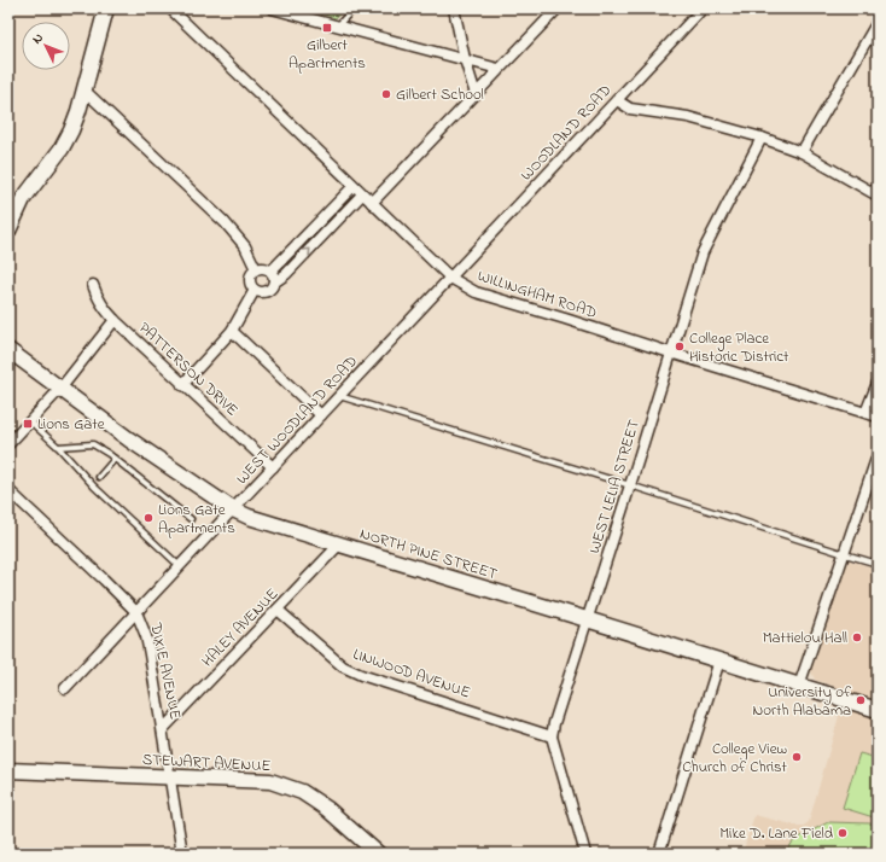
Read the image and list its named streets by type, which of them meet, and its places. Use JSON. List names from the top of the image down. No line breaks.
{"streets":{"main road":["NORTH PINE STREET","STEWART AVENUE"],"street":["WOODLAND ROAD","WILLINGHAM ROAD","PATTERSON DRIVE","WEST WOODLAND ROAD","WEST LELIA STREET","HALEY AVENUE","DIXIE AVENUE","LINWOOD AVENUE"]},"crossings":[["WOODLAND ROAD","WILLINGHAM ROAD"],["WOODLAND ROAD","WEST WOODLAND ROAD"],["WILLINGHAM ROAD","WEST WOODLAND ROAD"],["WILLINGHAM ROAD","WEST LELIA STREET"],["PATTERSON DRIVE","WEST WOODLAND ROAD"],["WEST WOODLAND ROAD","NORTH PINE STREET"],["WEST WOODLAND ROAD","DIXIE AVENUE"],["WEST LELIA STREET","NORTH PINE STREET"],["WEST LELIA STREET","LINWOOD AVENUE"],["NORTH PINE STREET","HALEY AVENUE"],["HALEY AVENUE","DIXIE AVENUE"],["HALEY AVENUE","LINWOOD AVENUE"],["DIXIE AVENUE","STEWART AVENUE"]],"places":{"transit":["Gilbert Apartments","Lions Gate"],"other":["Gilbert School","College Place Historic District","Lions Gate Apartments","Mattielou Hall","University of North Alabama","College View Church of Christ","Mike D. Lane Field"]},"north":"top left"}
